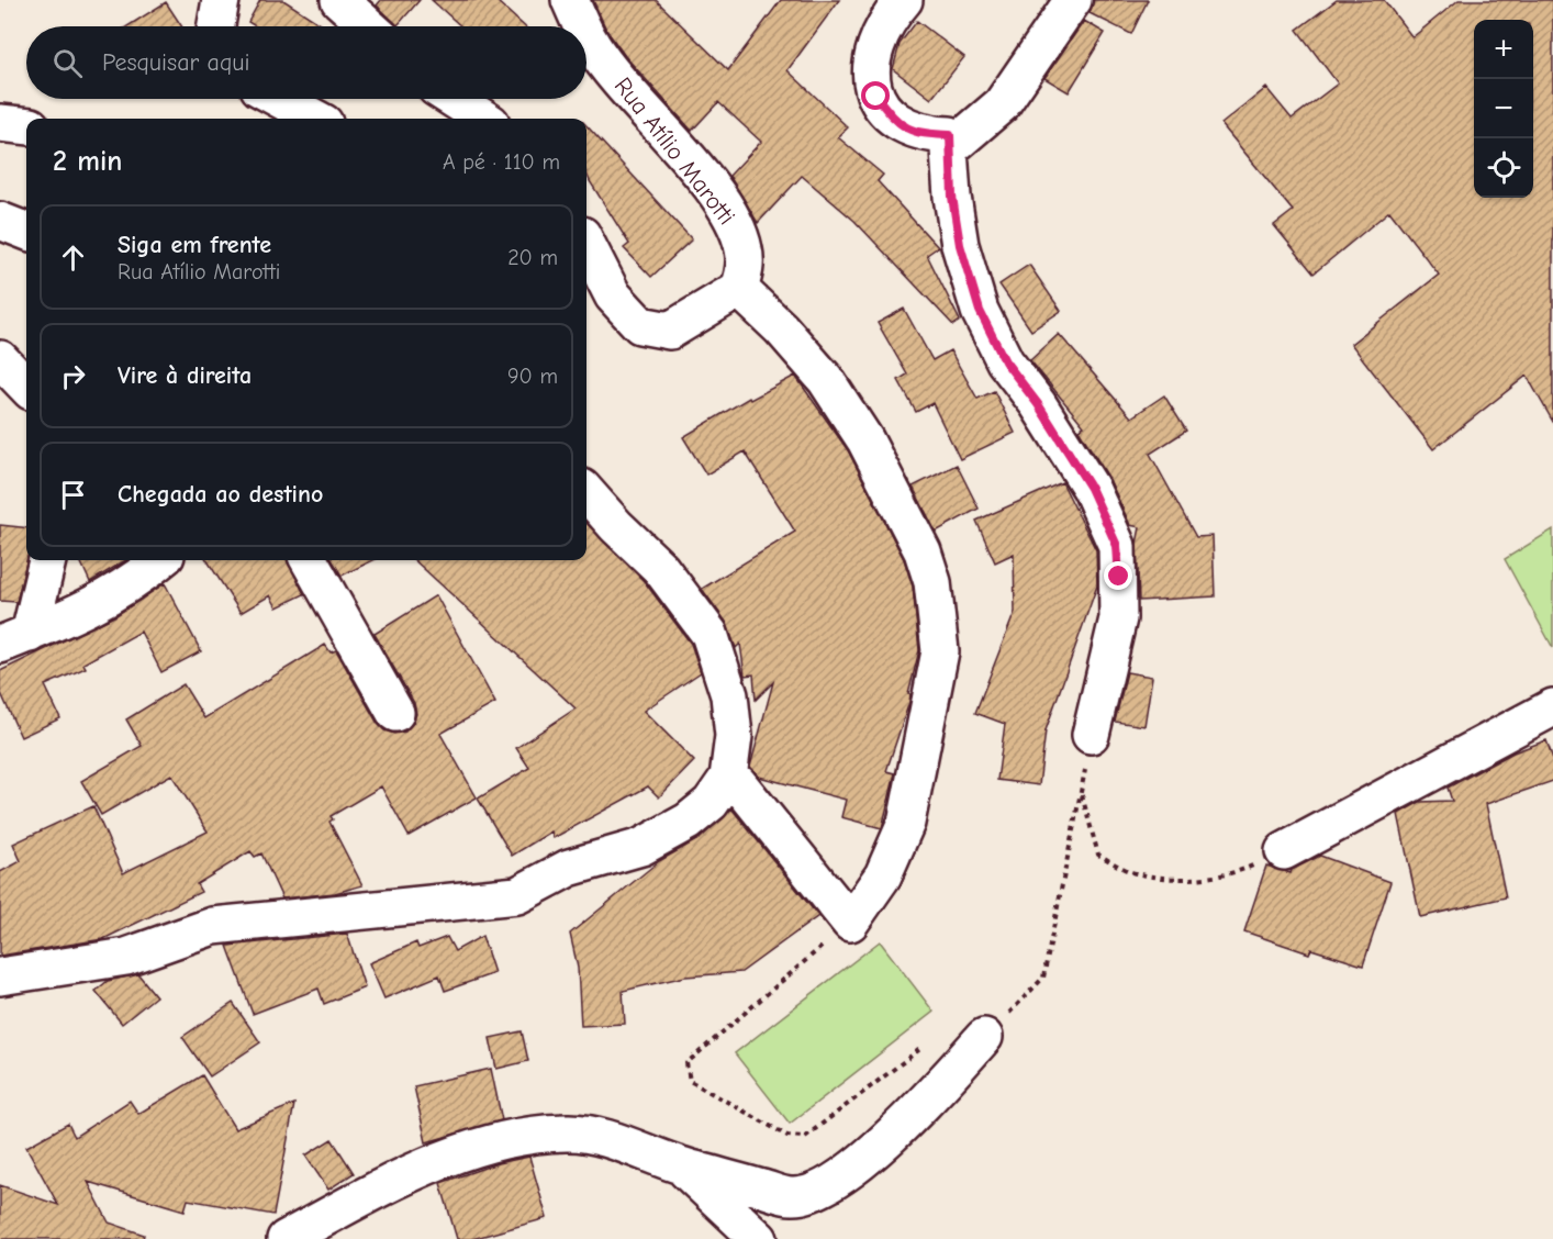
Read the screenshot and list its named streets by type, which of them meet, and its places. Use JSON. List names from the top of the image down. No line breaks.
{"streets":{"street":["Rua Atílio Marotti"]},"page":{"map_buttons":["+","−"],"search":"Pesquisar aqui","heading":["2 min","A pé · 110 m"],"list":[["Siga em frente","Rua Atílio Marotti","20 m"],["Vire à direita","90 m"],"Chegada ao destino"]}}
